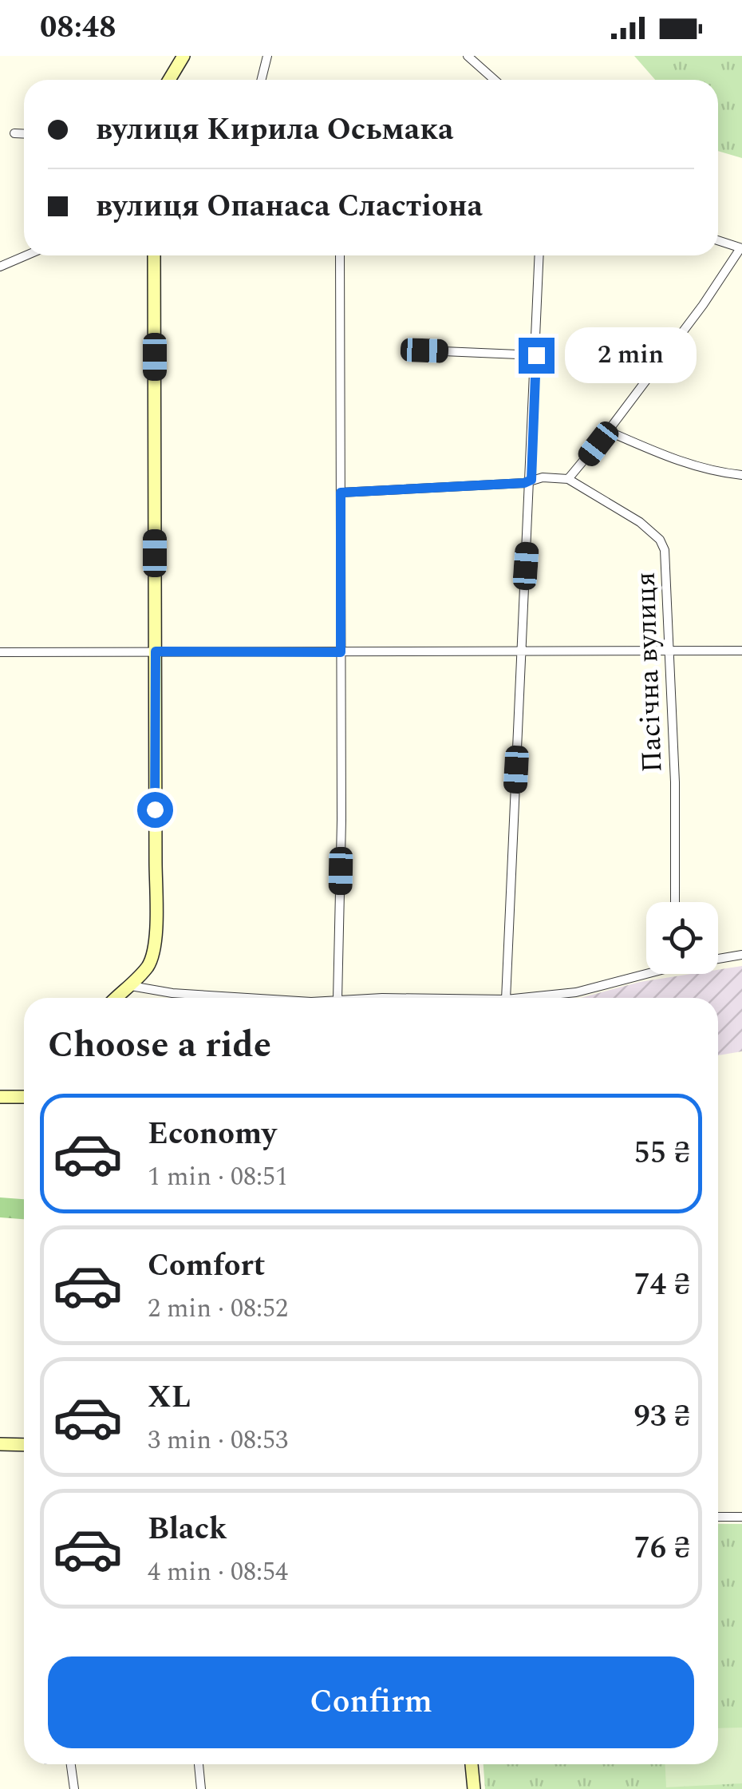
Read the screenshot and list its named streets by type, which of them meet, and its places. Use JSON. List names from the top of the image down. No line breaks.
{"streets":{"street":["Пасічна вулиця"]},"page":{"status":"08:48","banner":["вулиця Кирила Осьмака","вулиця Опанаса Сластіона"],"bubble":"2 min","heading":"Choose a ride","list":[{"name":"Economy","note":"1 min · 08:51","value":"55 ₴"},{"name":"Comfort","note":"2 min · 08:52","value":"74 ₴"},{"name":"XL","note":"3 min · 08:53","value":"93 ₴"},{"name":"Black","note":"4 min · 08:54","value":"76 ₴"}],"buttons":"Confirm"}}
